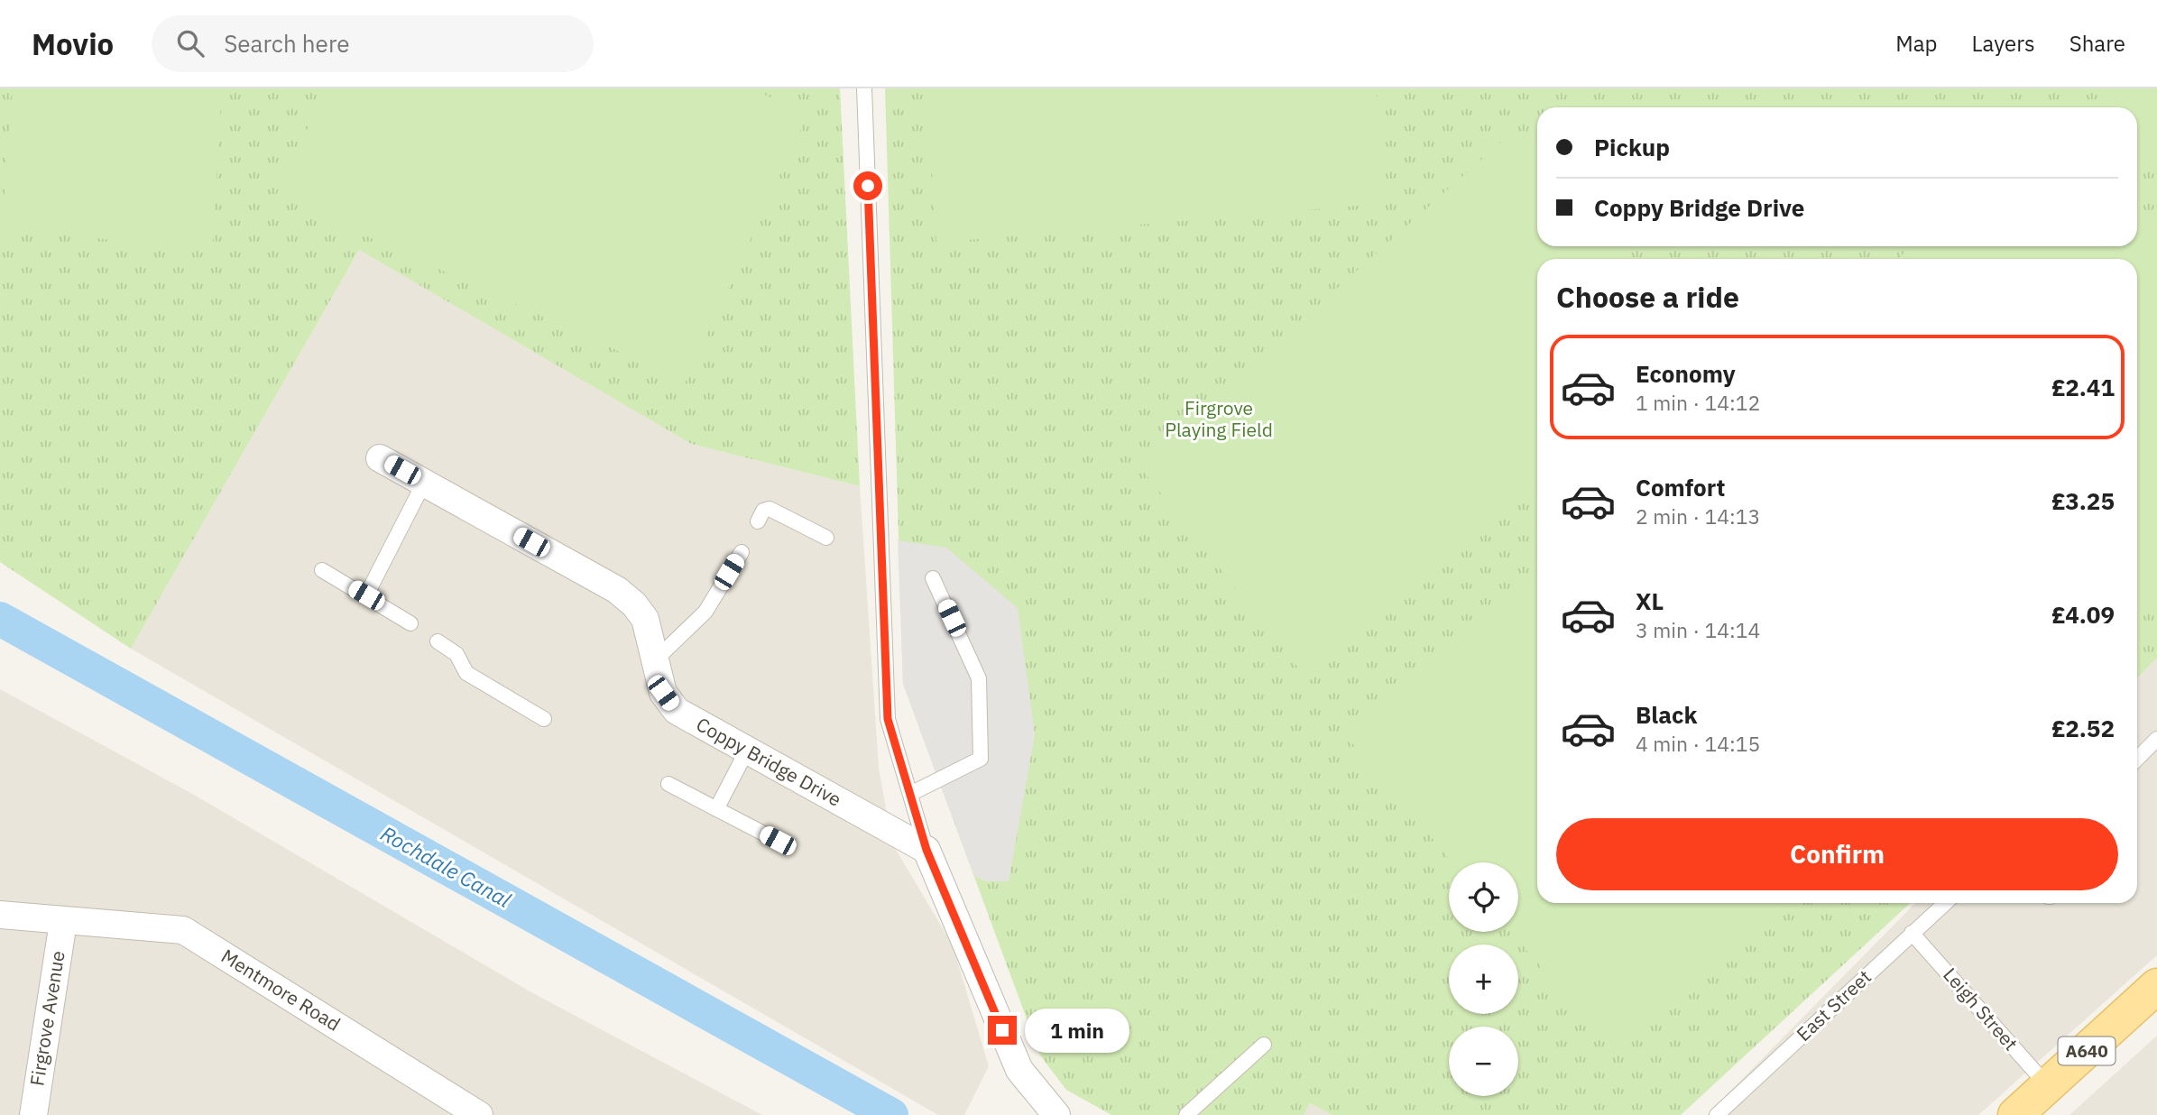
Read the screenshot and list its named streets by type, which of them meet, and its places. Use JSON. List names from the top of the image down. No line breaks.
{"streets":{"main road":["A640"],"street":["Coppy Bridge Drive","Mentmore Road","Firgrove Avenue"],"lane":["East Street","Leigh Street"]},"crossings":[["Mentmore Road","Firgrove Avenue"],["East Street","Leigh Street"],["Leigh Street","A640"]],"water":["Rochdale Canal"],"parks":["Firgrove Playing Field"],"page":{"header":"Movio","search":"Search here","nav":["Map","Layers","Share"],"banner":["Pickup","Coppy Bridge Drive"],"heading":"Choose a ride","list":[{"name":"Economy","note":"1 min · 14:12","value":"£2.41"},{"name":"Comfort","note":"2 min · 14:13","value":"£3.25"},{"name":"XL","note":"3 min · 14:14","value":"£4.09"},{"name":"Black","note":"4 min · 14:15","value":"£2.52"}],"buttons":"Confirm","map_buttons":["+","−"],"bubble":"1 min"}}
